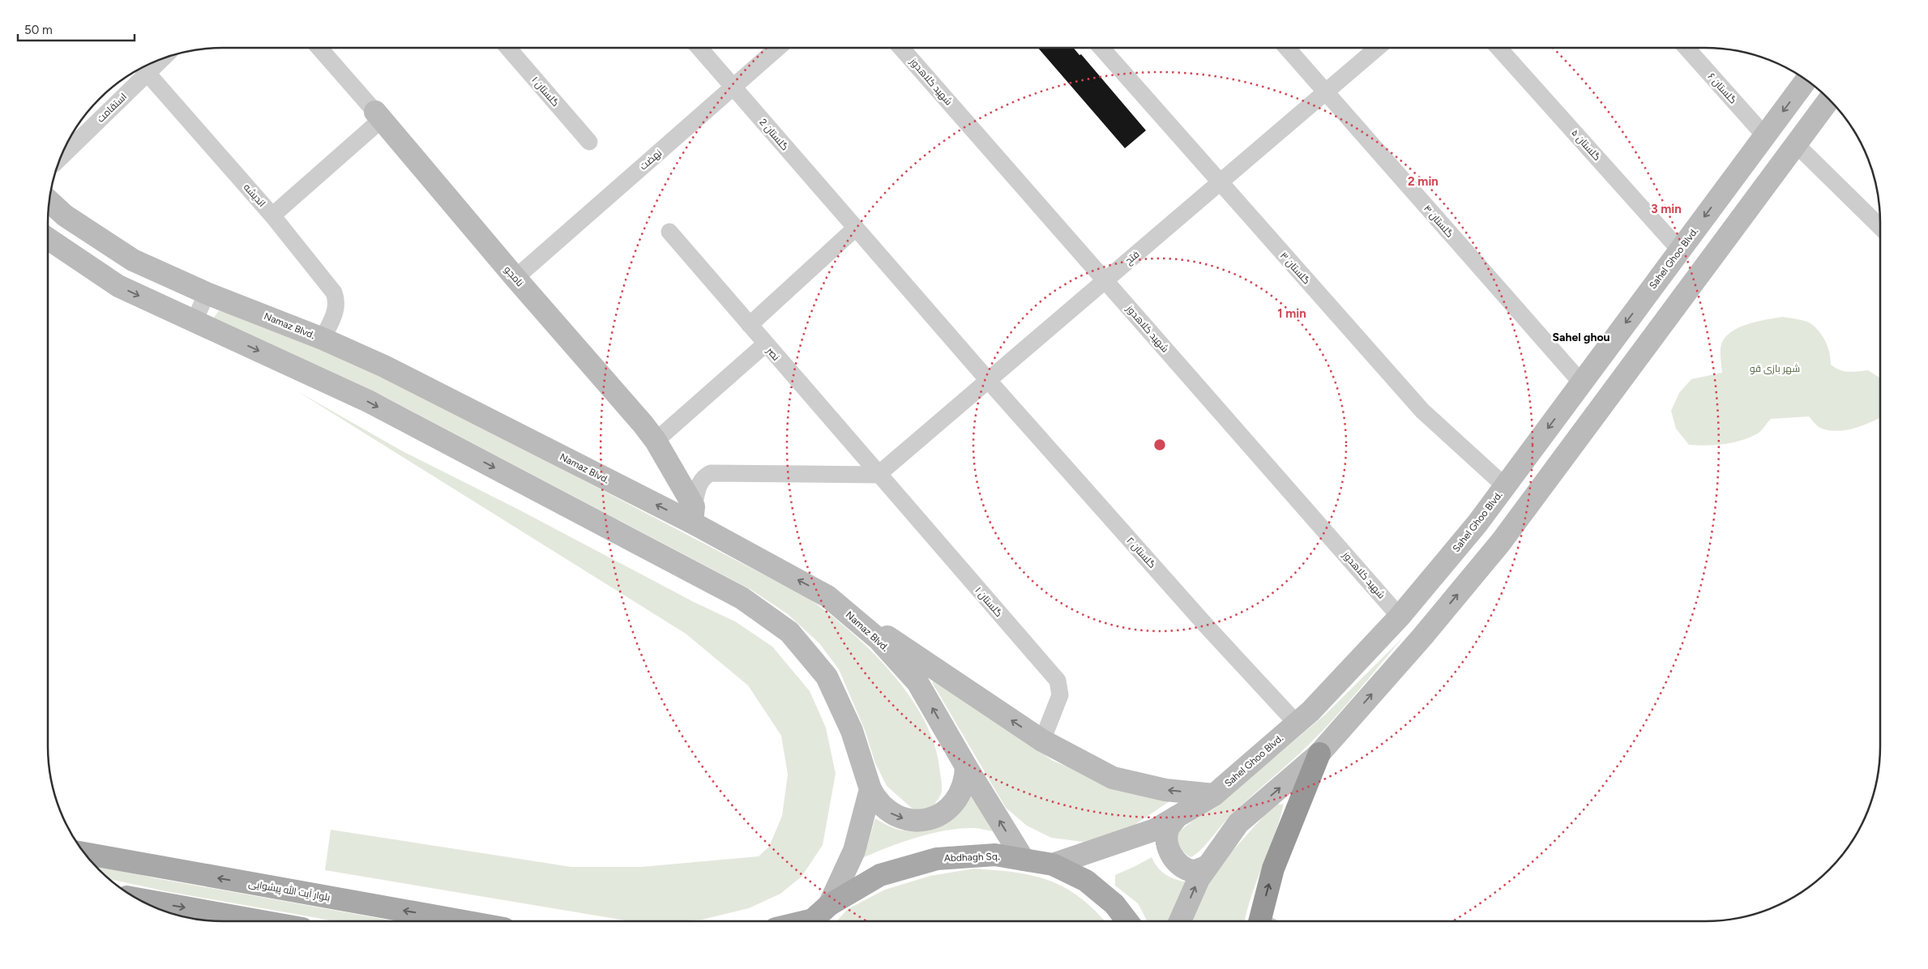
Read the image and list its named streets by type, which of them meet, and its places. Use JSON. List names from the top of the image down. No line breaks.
{"streets":{"main road":["Sahel Ghoo Blvd.","نامجو","Namaz Blvd.","Abdhagh Sq.","بلوار آیت الله پیشوایی"],"street":["شهید کلاهدوز","گلستان ۶","گلستان ۱","استقامت","گلستان 2","گلستان ۵","نهضت","اندیشه","گلستان ۴","فتح","گلستان ۳","نصر","گلستان ۲"]},"crossings":[["شهید کلاهدوز","فتح"],["شهید کلاهدوز","Sahel Ghoo Blvd."],["گلستان ۶","Sahel Ghoo Blvd."],["گلستان ۱","فتح"],["گلستان ۱","نصر"],["استقامت","اندیشه"],["گلستان 2","نهضت"],["گلستان 2","فتح"],["گلستان 2","گلستان ۲"],["گلستان ۵","Sahel Ghoo Blvd."],["نهضت","نامجو"],["اندیشه","Namaz Blvd."],["گلستان ۴","فتح"],["گلستان ۴","Sahel Ghoo Blvd."],["فتح","گلستان ۳"],["فتح","نصر"],["فتح","گلستان ۲"],["Sahel Ghoo Blvd.","گلستان ۳"],["Sahel Ghoo Blvd.","گلستان ۲"],["Sahel Ghoo Blvd.","Abdhagh Sq."],["نامجو","Namaz Blvd."],["Namaz Blvd.","Abdhagh Sq."]],"districts":["Sahel ghou"],"parks":["شهر بازی قو"],"scale_bar":"50 m","rings":["2 min","3 min","1 min"]}
